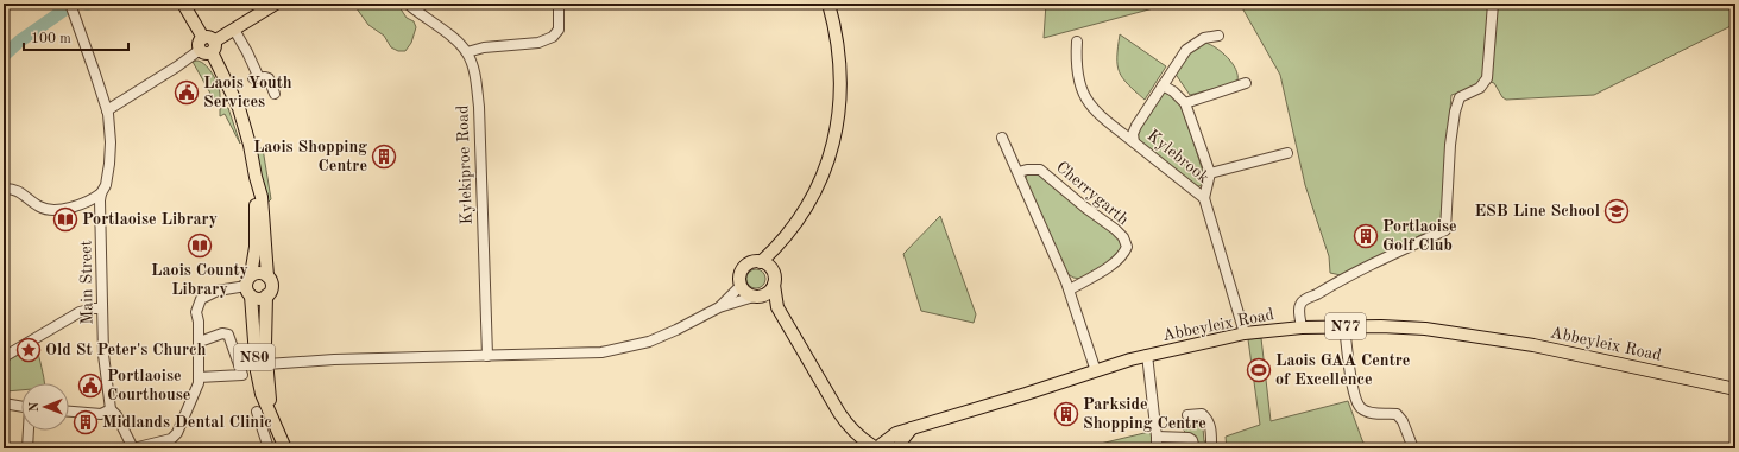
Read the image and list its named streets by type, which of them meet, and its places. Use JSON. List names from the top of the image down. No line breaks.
{"streets":{"main road":["Abbeyleix Road","N77","N80"],"street":["Kylebrook","Kylekiproe Road","Cherrygarth","Main Street"]},"crossings":[["Kylebrook","Abbeyleix Road"]],"places":{"public building":["Laois Youth Services","Portlaoise Courthouse"],"building":["Laois Shopping Centre","Portlaoise Golf Club","Parkside Shopping Centre","Midlands Dental Clinic"],"school or university":["ESB Line School"],"library":["Portlaoise Library","Laois County Library"],"place":["Old St Peter's Church"],"sports":["Laois GAA Centre of Excellence"]},"scale_bar":"100 m","north":"left"}
